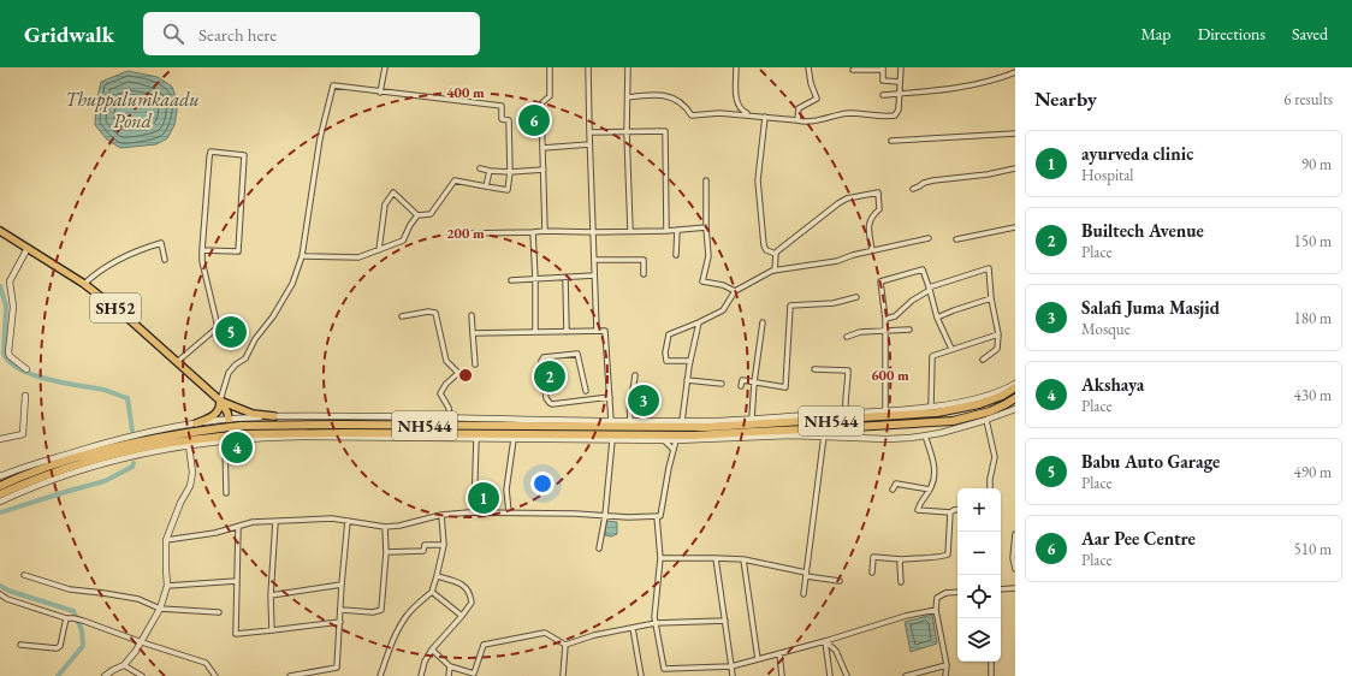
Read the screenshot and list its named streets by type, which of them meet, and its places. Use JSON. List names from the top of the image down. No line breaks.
{"streets":{"highway":["NH544"],"main road":["SH52"]},"water":["Thuppalumkaadu Pond"],"page":{"header":"Gridwalk","search":"Search here","nav":["Map","Directions","Saved"],"heading":["Nearby","6 results"],"pins":["6","5","2","3","4","1"],"list":[{"mark":"1","name":"ayurveda clinic","note":"Hospital","value":"90 m"},{"mark":"2","name":"Builtech Avenue","note":"Place","value":"150 m"},{"mark":"3","name":"Salafi Juma Masjid","note":"Mosque","value":"180 m"},{"mark":"4","name":"Akshaya","note":"Place","value":"430 m"},{"mark":"5","name":"Babu Auto Garage","note":"Place","value":"490 m"},{"mark":"6","name":"Aar Pee Centre","note":"Place","value":"510 m"}],"map_buttons":["+","−"]},"rings":["400 m","200 m","600 m"]}
